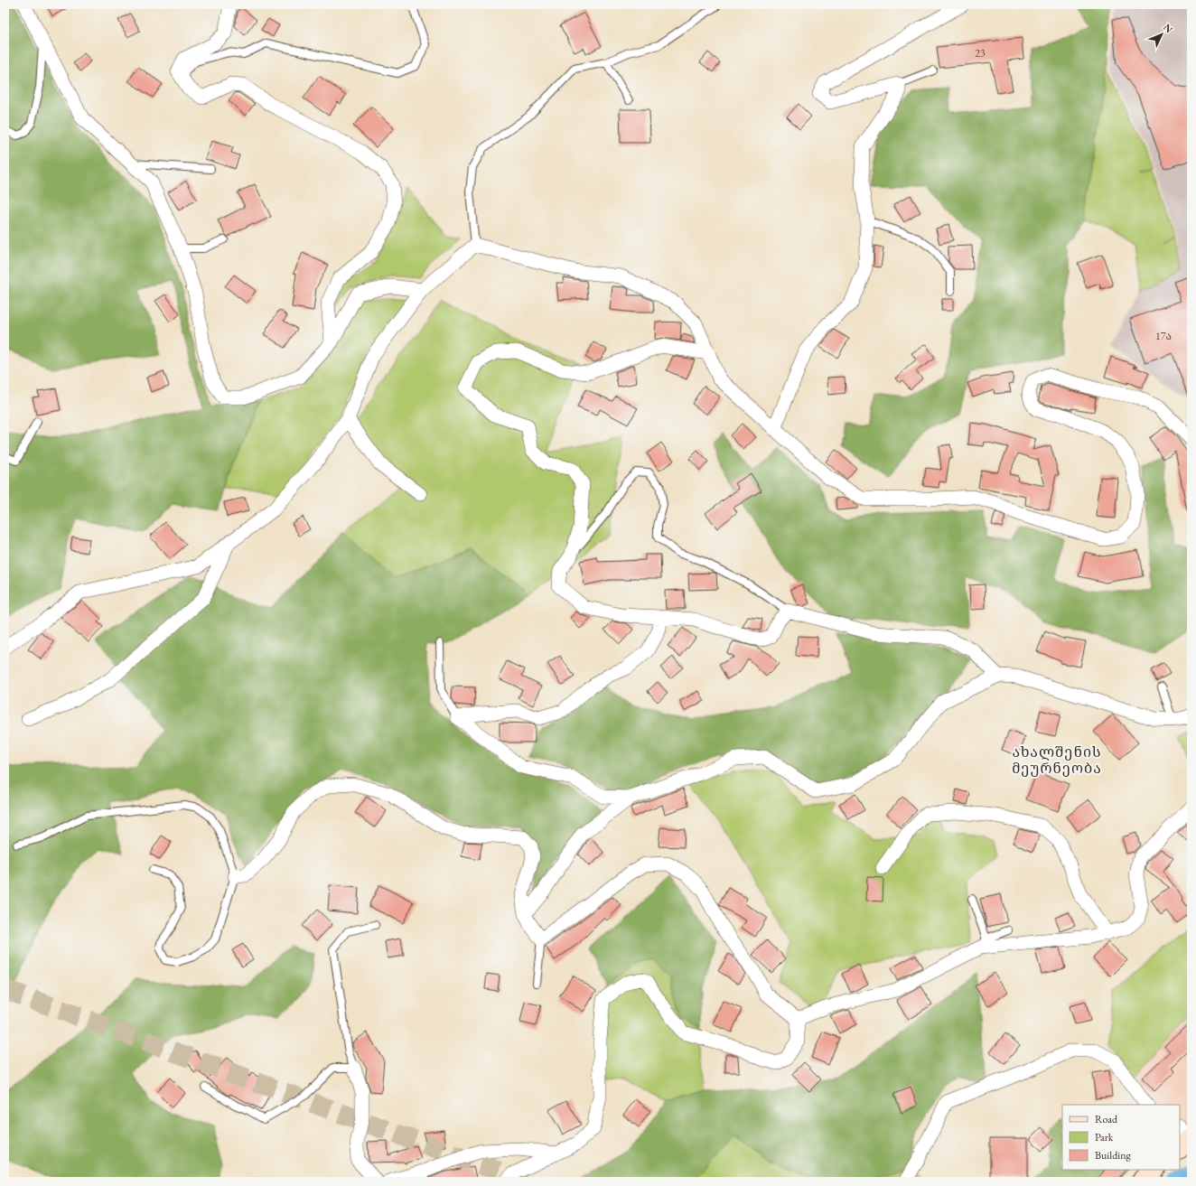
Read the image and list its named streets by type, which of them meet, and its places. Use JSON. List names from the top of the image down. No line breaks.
{"districts":["ახალშენის მეურნეობა"],"house_numbers":["23","17ა"],"legend":["Road","Park","Building"],"north":"top right"}
